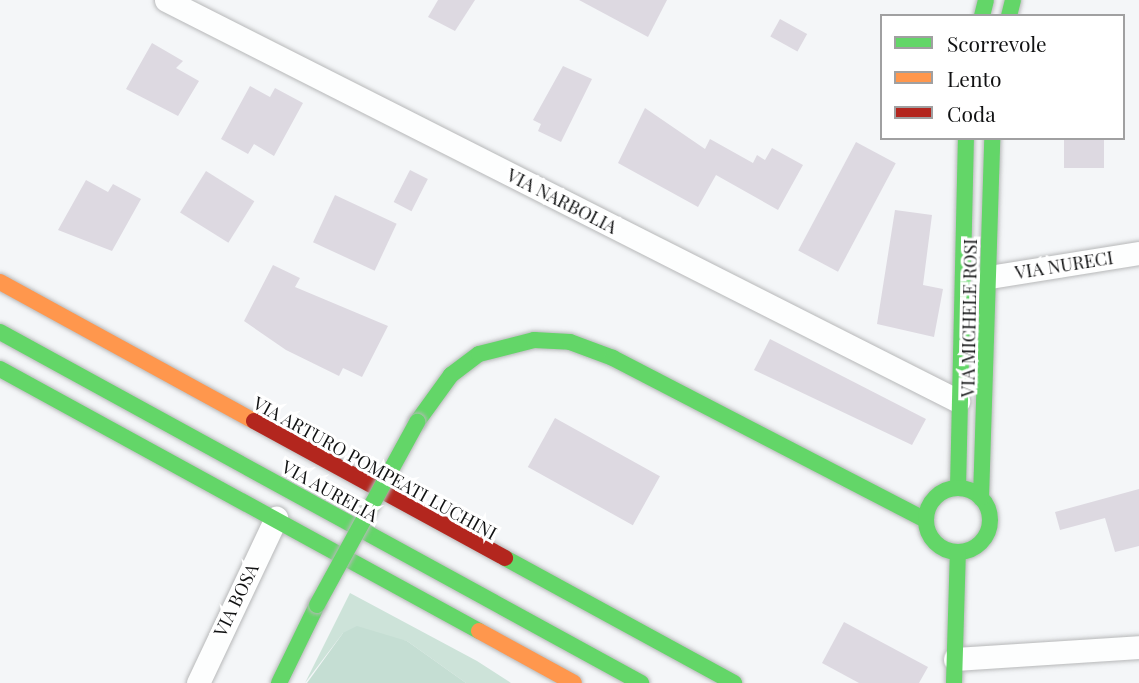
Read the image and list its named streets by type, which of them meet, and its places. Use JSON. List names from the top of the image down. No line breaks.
{"streets":{"main road":["VIA MICHELE ROSI","VIA ARTURO POMPEATI LUCHINI","VIA AURELIA"],"street":["VIA NARBOLIA","VIA NURECI","VIA BOSA"]},"crossings":[["VIA NARBOLIA","VIA MICHELE ROSI"],["VIA NURECI","VIA MICHELE ROSI"]],"legend":["Scorrevole","Lento","Coda"]}
